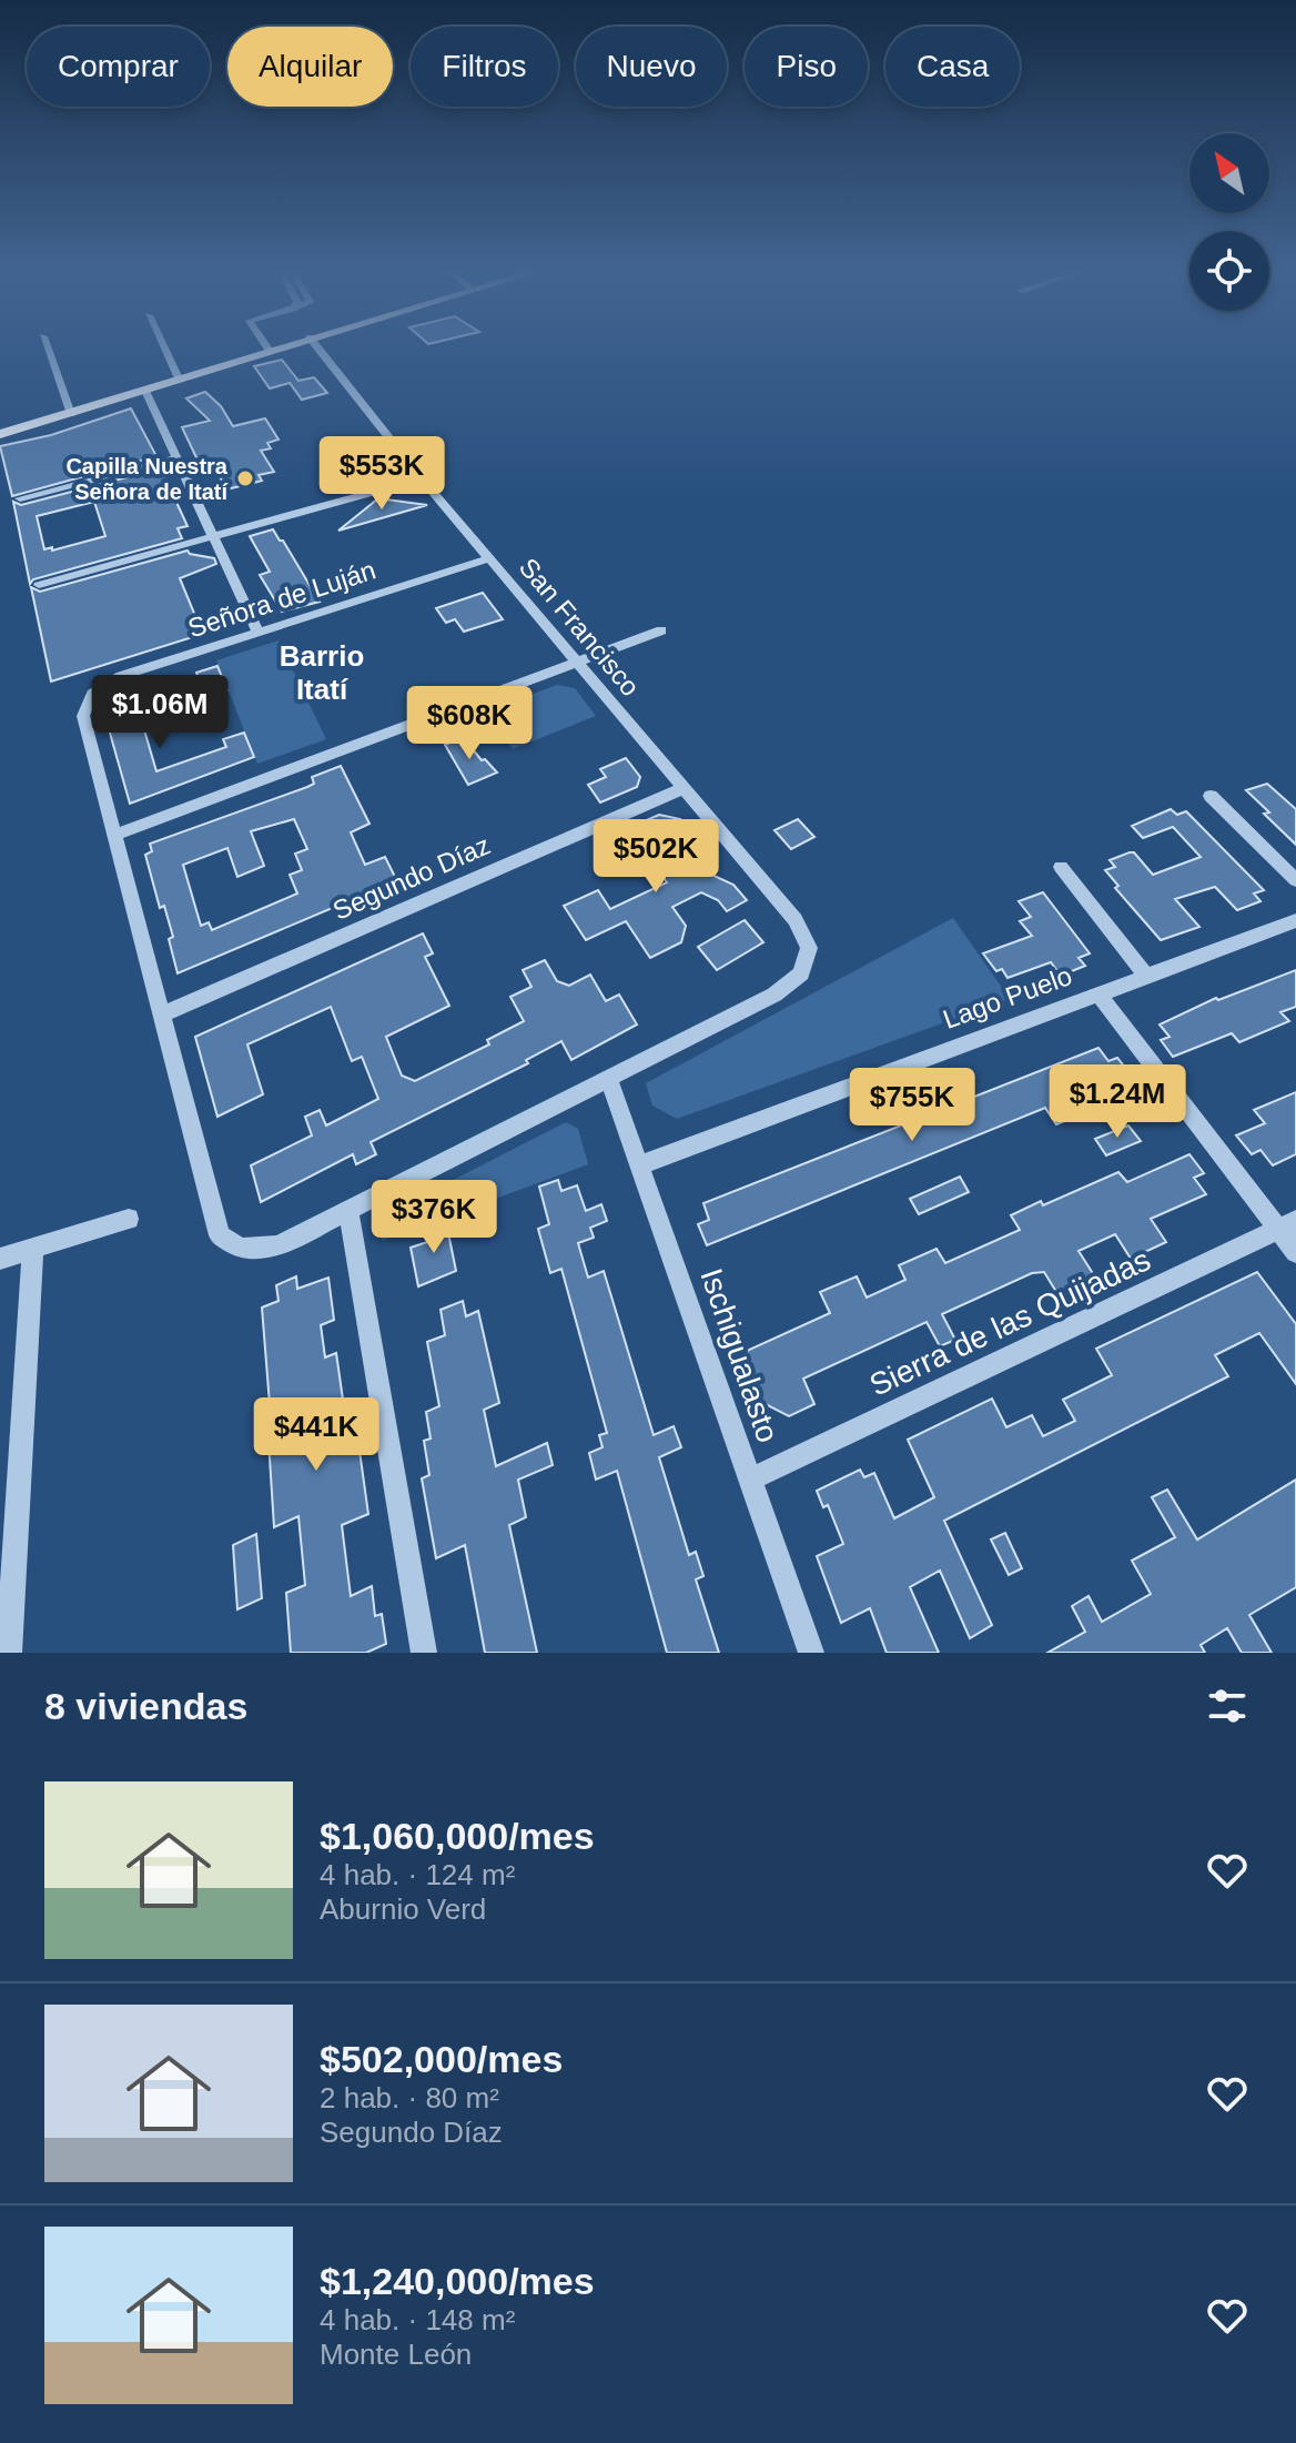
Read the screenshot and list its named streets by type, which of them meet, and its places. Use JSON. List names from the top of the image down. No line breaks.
{"streets":{"street":["Señora de Luján","San Francisco","Segundo Díaz","Lago Puelo","Sierra de las Quijadas","Ischigualasto"]},"crossings":[["Señora de Luján","San Francisco"],["San Francisco","Segundo Díaz"],["San Francisco","Ischigualasto"],["Lago Puelo","Ischigualasto"],["Sierra de las Quijadas","Ischigualasto"]],"districts":["Barrio Itatí"],"places":["Capilla Nuestra Señora de Itatí"],"north":"top left","page":{"chip":["Comprar","Alquilar","Filtros","Nuevo","Piso","Casa"],"price":["$553K","$1.06M","$608K","$502K","$1.24M","$755K","$376K","$441K"],"heading":"8 viviendas","list":[{"name":"$1,060,000/mes","note":"4 hab. · 124 m² · Aburnio Verd"},{"name":"$502,000/mes","note":"2 hab. · 80 m² · Segundo Díaz"},{"name":"$1,240,000/mes","note":"4 hab. · 148 m² · Monte León"}]}}
